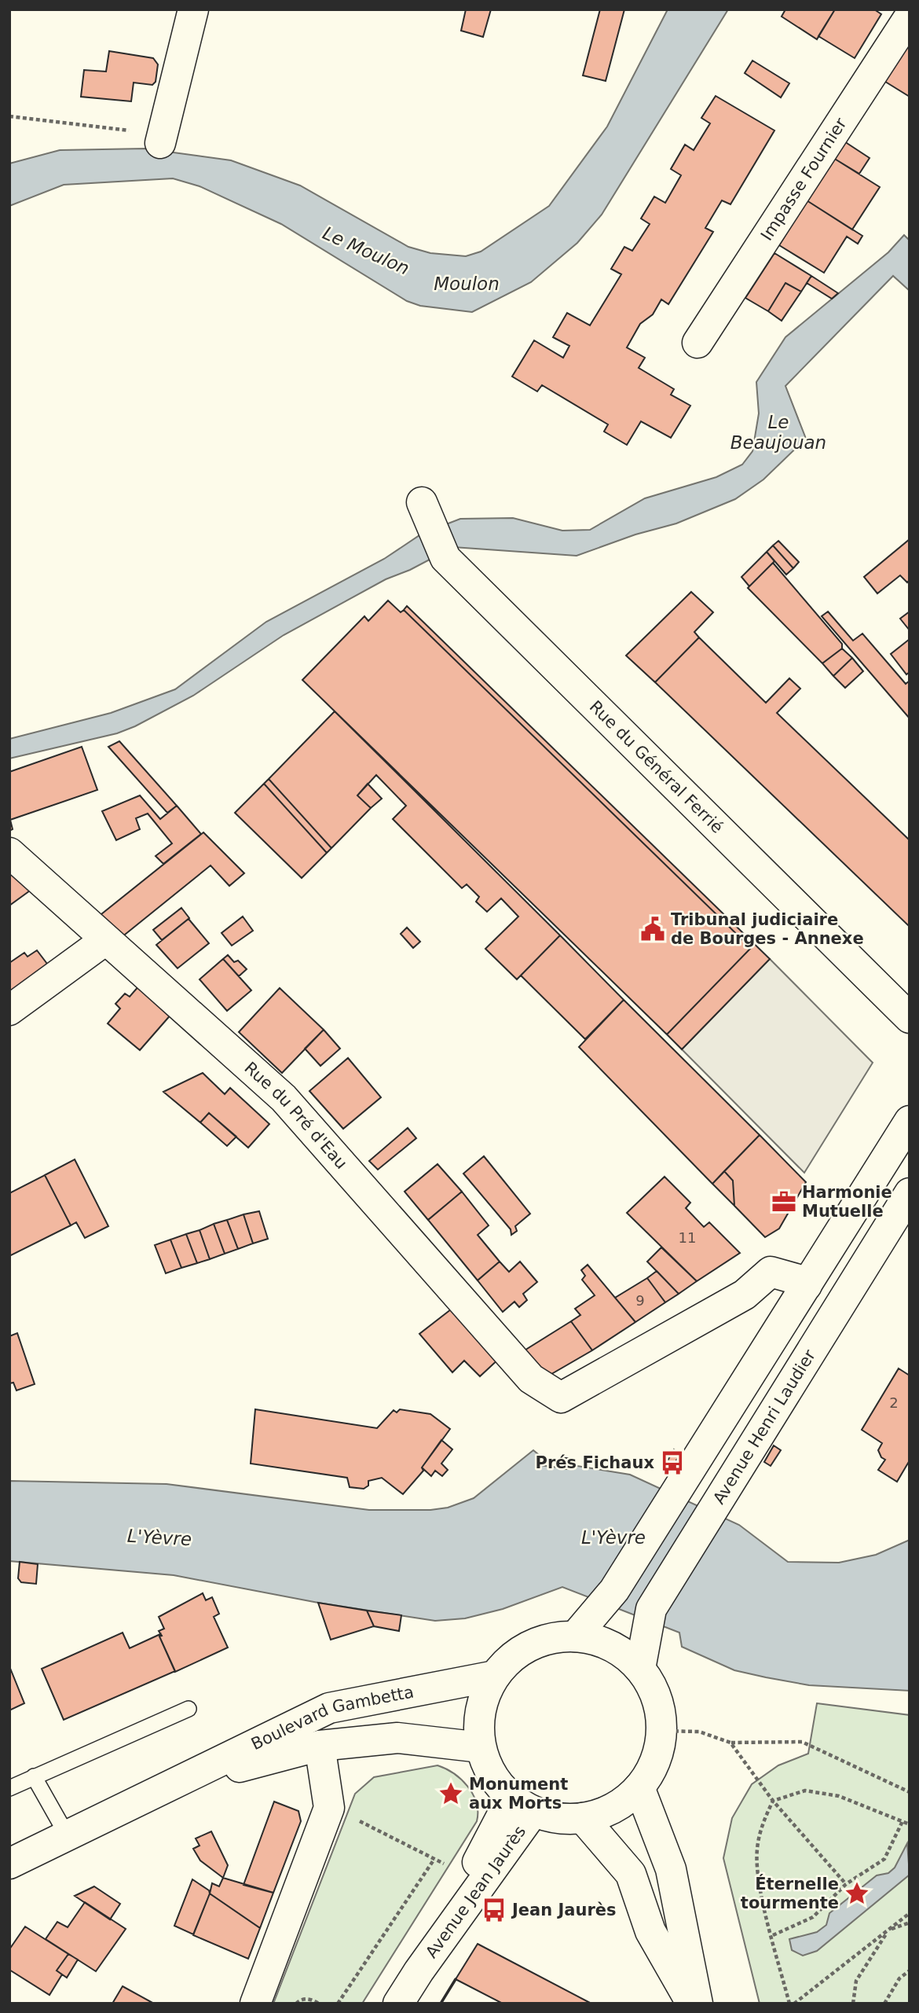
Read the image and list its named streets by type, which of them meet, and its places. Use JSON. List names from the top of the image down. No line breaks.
{"streets":{"street":["Impasse Fournier","Rue du Général Ferrié","Rue du Pré d'Eau","Avenue Henri Laudier","Boulevard Gambetta","Avenue Jean Jaurès"]},"crossings":[["Avenue Henri Laudier","Boulevard Gambetta"],["Avenue Henri Laudier","Avenue Jean Jaurès"],["Boulevard Gambetta","Avenue Jean Jaurès"]],"water":["Le Moulon","Moulon","Le Beaujouan","L'Yèvre"],"places":{"public building":["Tribunal judiciaire de Bourges - Annexe"],"office":["Harmonie Mutuelle"],"bus stop":["Prés Fichaux","Jean Jaurès"],"place":["Monument aux Morts","Éternelle tourmente"]},"house_numbers":["11","9","2"]}
